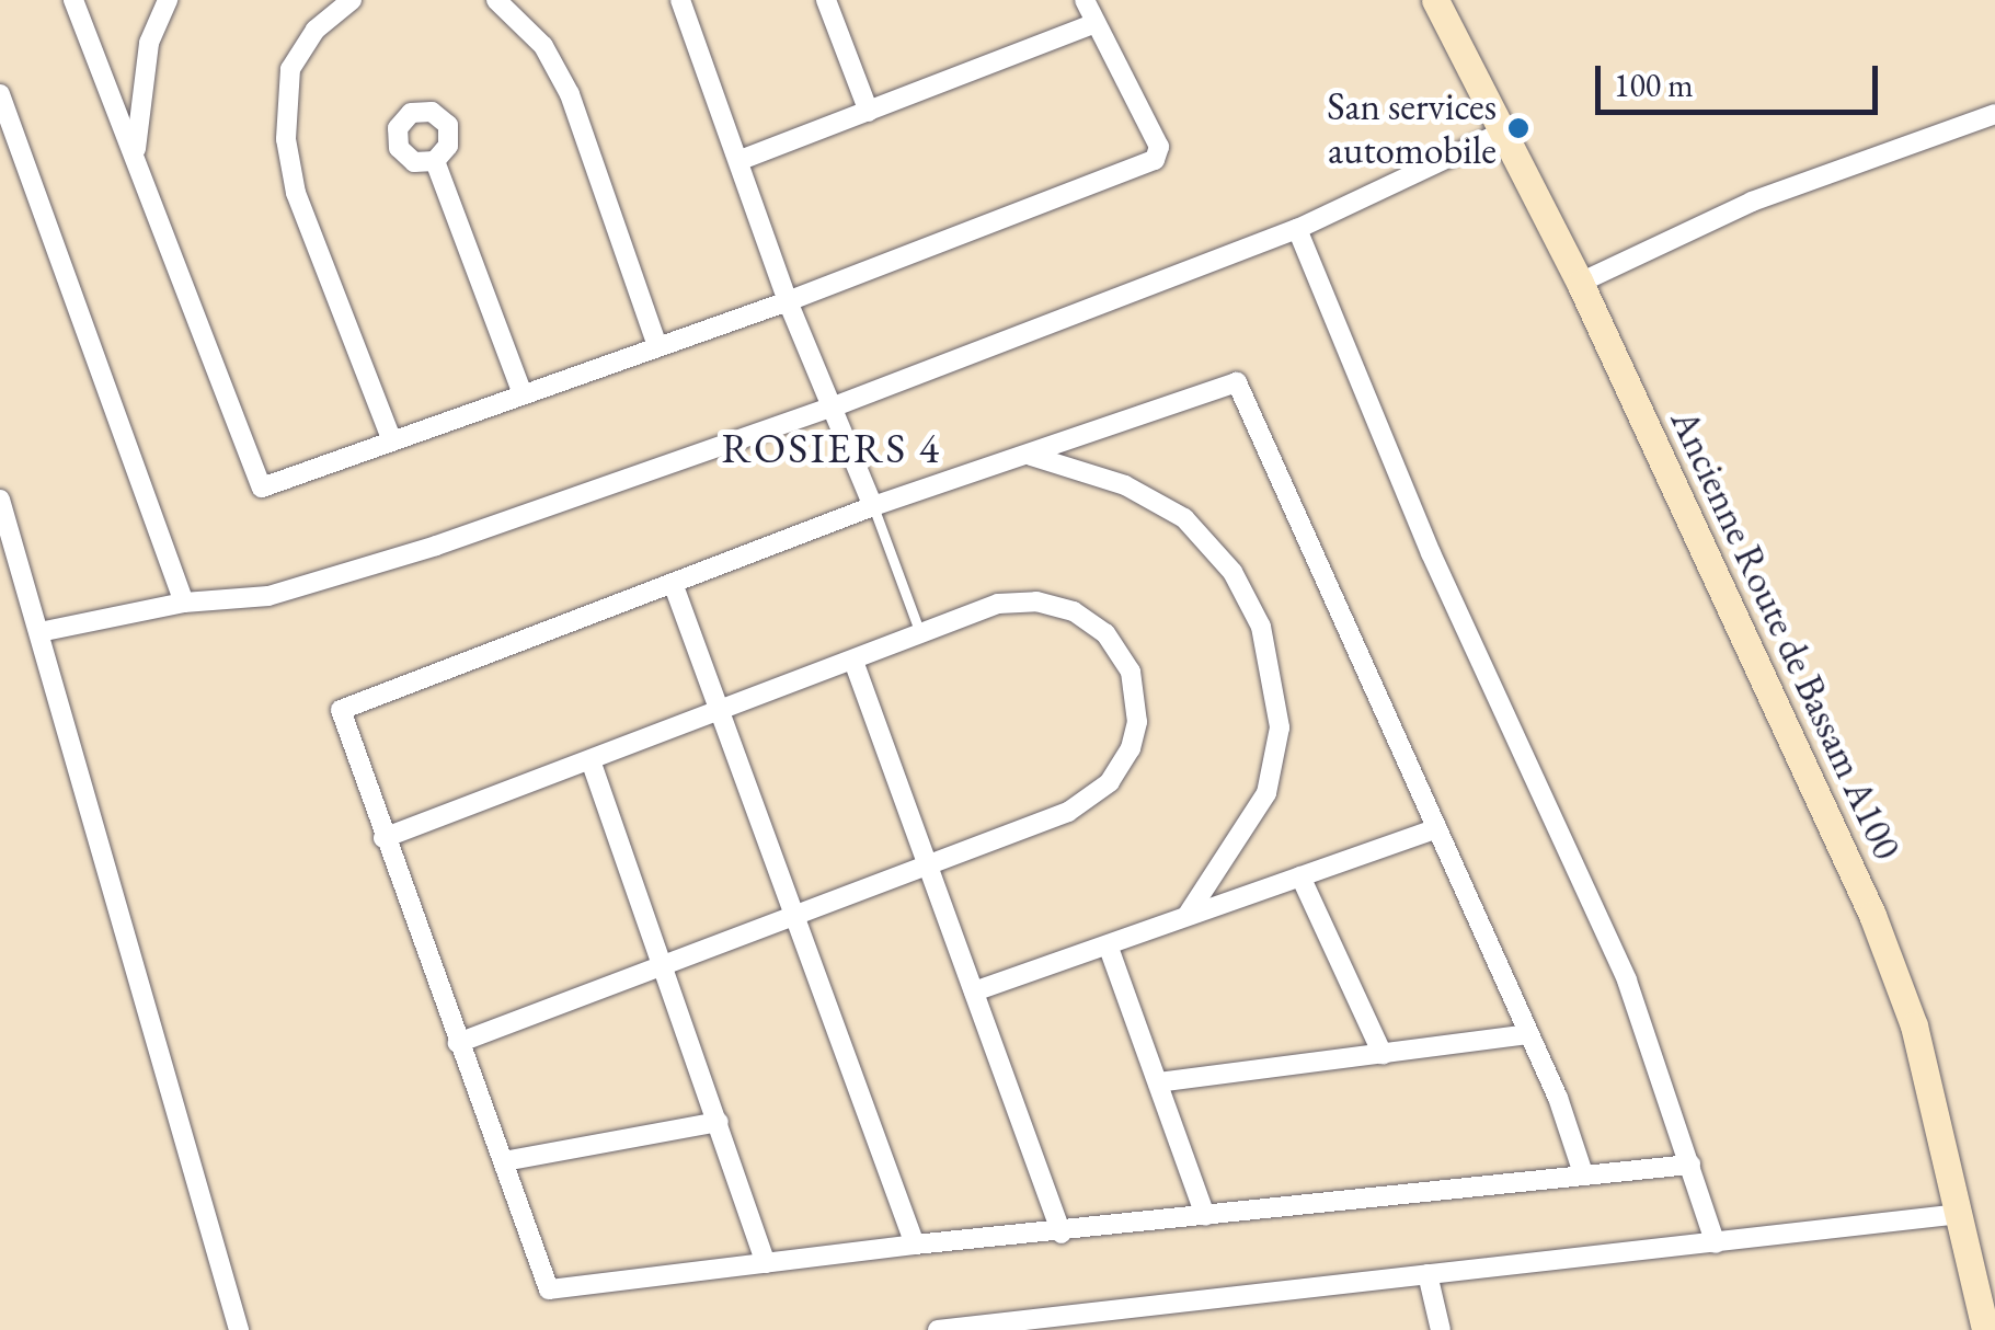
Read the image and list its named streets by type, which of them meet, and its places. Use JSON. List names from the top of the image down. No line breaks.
{"streets":{"main road":["Ancienne Route de Bassam A100"]},"districts":["ROSIERS 4"],"places":["San services automobile"],"scale_bar":"100 m"}
